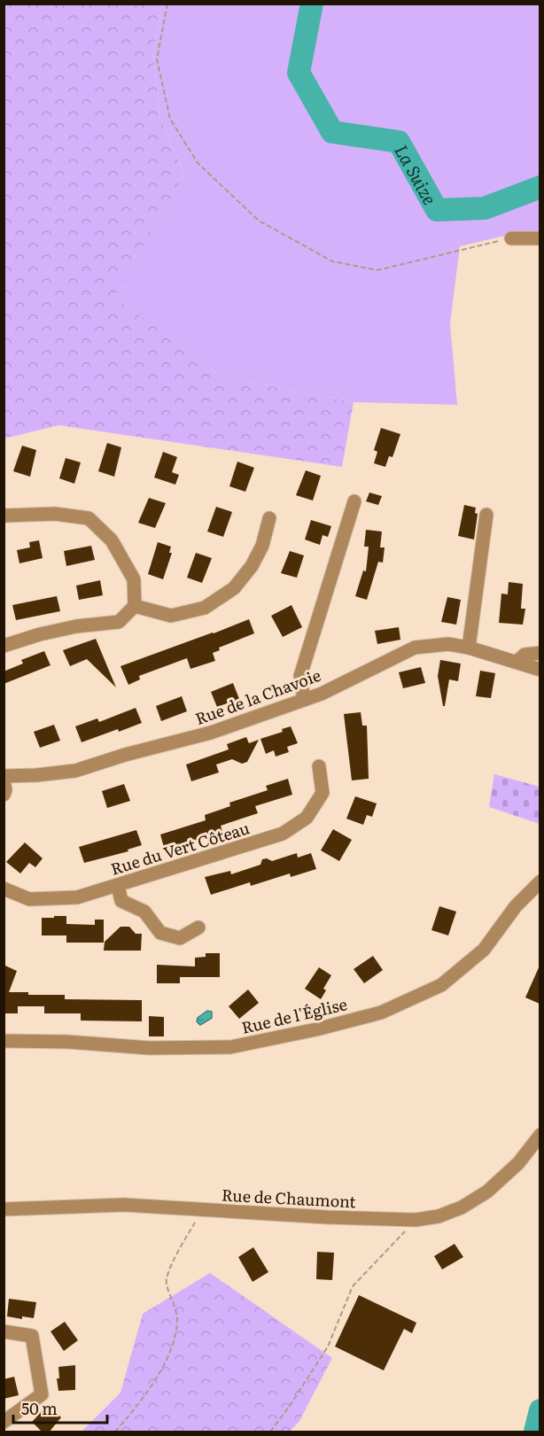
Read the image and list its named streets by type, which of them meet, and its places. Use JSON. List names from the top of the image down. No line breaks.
{"streets":{"street":["Rue de la Chavoie","Rue du Vert Côteau","Rue de l'Église","Rue de Chaumont"]},"water":["La Suize"],"scale_bar":"50 m"}
